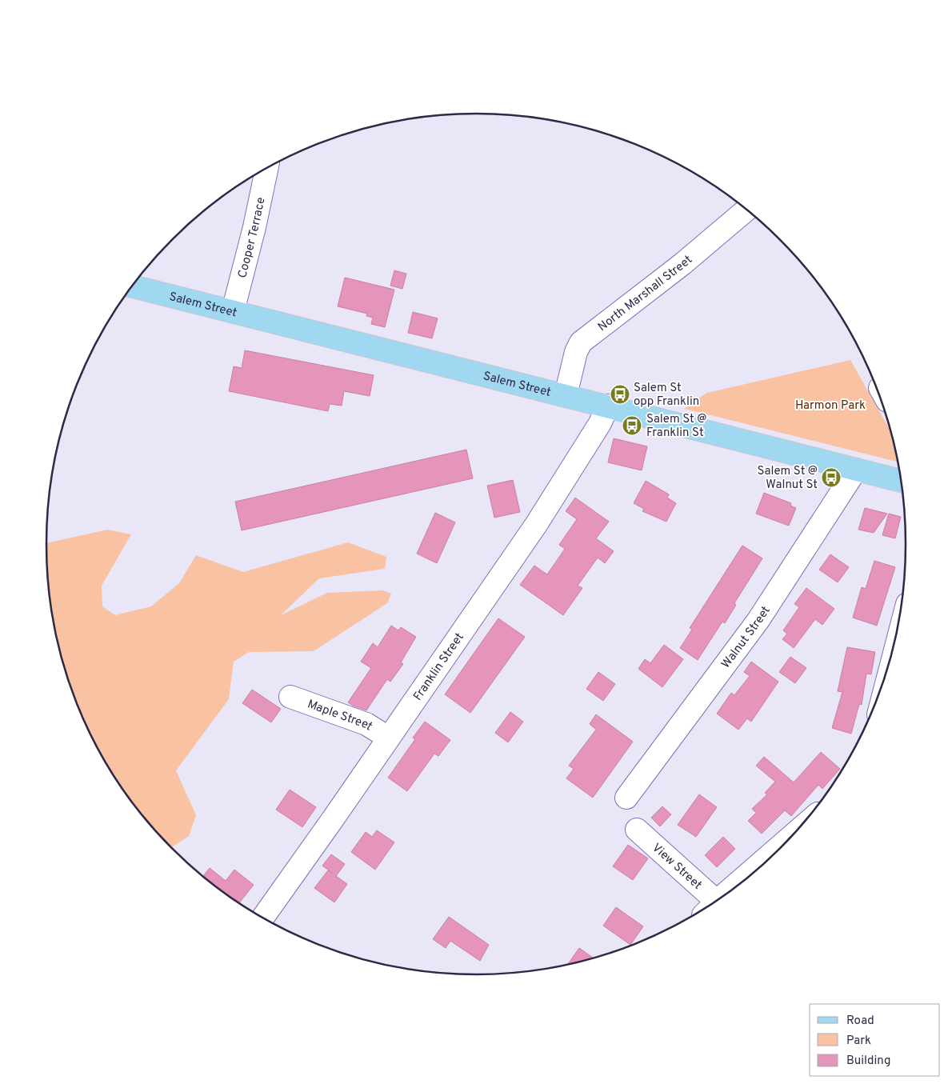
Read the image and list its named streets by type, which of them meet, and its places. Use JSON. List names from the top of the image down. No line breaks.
{"streets":{"main road":["Salem Street"],"street":["Cooper Terrace","North Marshall Street","Walnut Street","Franklin Street","Maple Street","View Street"]},"crossings":[["Cooper Terrace","Salem Street"],["North Marshall Street","Salem Street"],["Salem Street","Walnut Street"],["Salem Street","Franklin Street"],["Franklin Street","Maple Street"]],"parks":["Harmon Park"],"places":{"bus stop":["Salem St opp Franklin","Salem St @ Franklin St","Salem St @ Walnut St"]},"legend":["Road","Park","Building"]}
